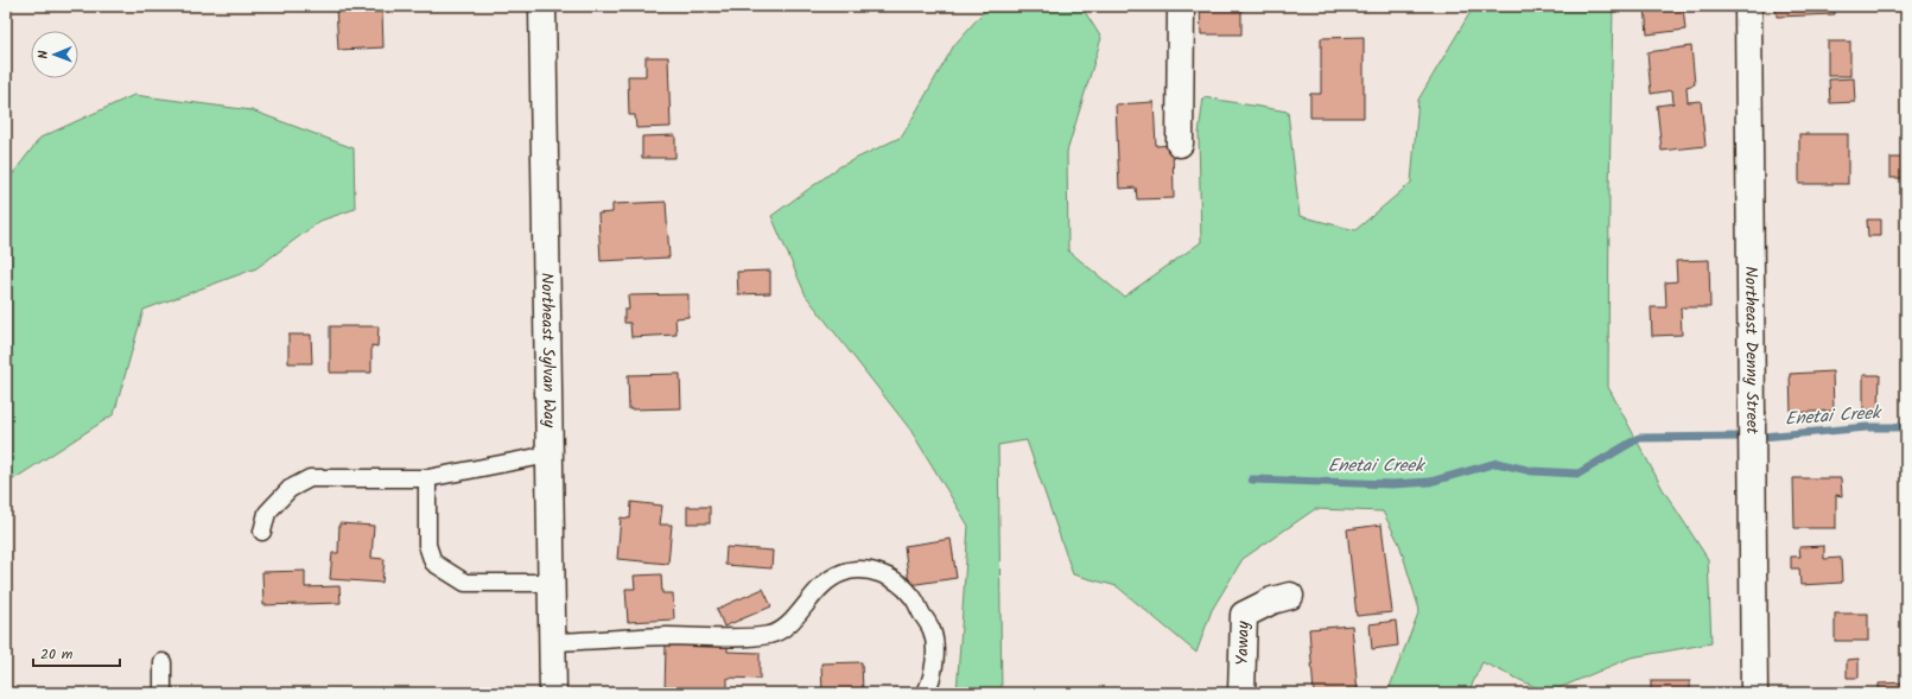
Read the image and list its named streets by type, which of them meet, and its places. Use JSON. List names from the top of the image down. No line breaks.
{"streets":{"street":["Northeast Sylvan Way","Northeast Denny Street","Yaway"]},"water":["Enetai Creek"],"scale_bar":"20 m","north":"left"}
